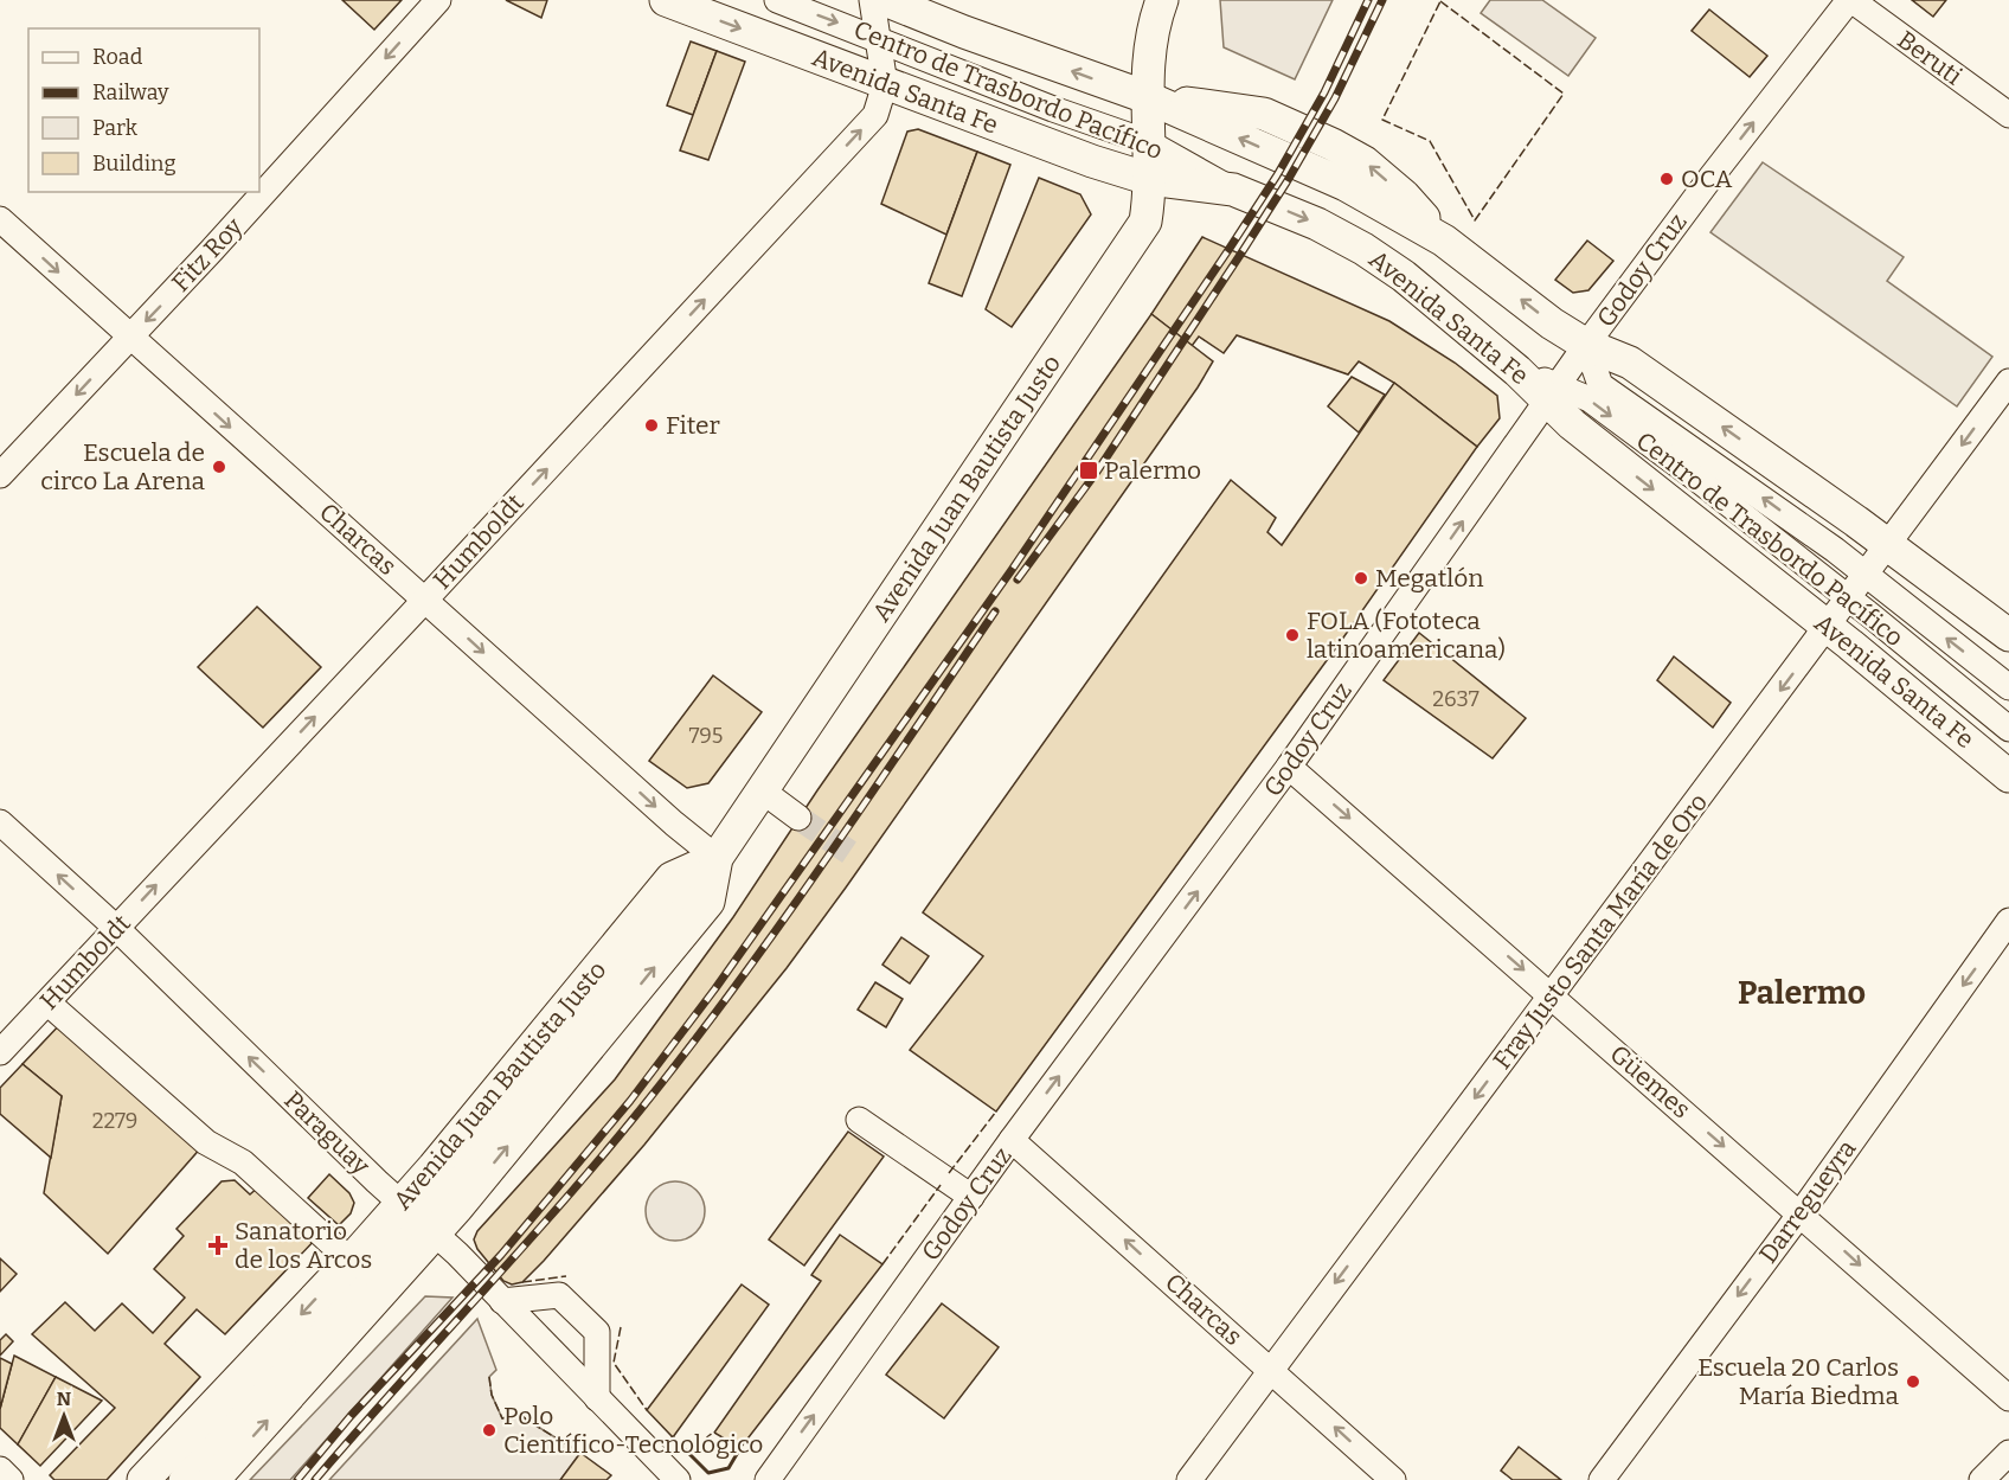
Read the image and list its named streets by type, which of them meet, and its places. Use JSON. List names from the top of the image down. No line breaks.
{"streets":{"main road":["Avenida Santa Fe","Avenida Juan Bautista Justo"],"street":["Beruti","Centro de Trasbordo Pacífico","Fitz Roy","Godoy Cruz","Charcas","Humboldt","Fray Justo Santa María de Oro","Güemes","Paraguay","Darregueyra"]},"crossings":[["Beruti","Godoy Cruz"],["Centro de Trasbordo Pacífico","Avenida Santa Fe"],["Centro de Trasbordo Pacífico","Godoy Cruz"],["Centro de Trasbordo Pacífico","Avenida Juan Bautista Justo"],["Centro de Trasbordo Pacífico","Humboldt"],["Centro de Trasbordo Pacífico","Fray Justo Santa María de Oro"],["Avenida Santa Fe","Godoy Cruz"],["Avenida Santa Fe","Avenida Juan Bautista Justo"],["Avenida Santa Fe","Humboldt"],["Avenida Santa Fe","Fray Justo Santa María de Oro"],["Fitz Roy","Charcas"],["Godoy Cruz","Charcas"],["Godoy Cruz","Güemes"],["Avenida Juan Bautista Justo","Charcas"],["Avenida Juan Bautista Justo","Paraguay"],["Charcas","Humboldt"],["Charcas","Fray Justo Santa María de Oro"],["Humboldt","Paraguay"],["Fray Justo Santa María de Oro","Güemes"],["Güemes","Darregueyra"]],"one_way":["Fitz Roy","Godoy Cruz","Humboldt","Fray Justo Santa María de Oro","Güemes","Darregueyra"],"districts":["Palermo"],"places":{"other":["OCA","Fiter","Escuela de circo La Arena","Megatlón","FOLA (Fototeca latinoamericana)","Escuela 20 Carlos María Biedma","Polo Científico-Tecnológico"],"transit":["Palermo"],"health":["Sanatorio de los Arcos"]},"house_numbers":["2637","795","2279"],"legend":["Road","Railway","Park","Building"],"north":"top"}
